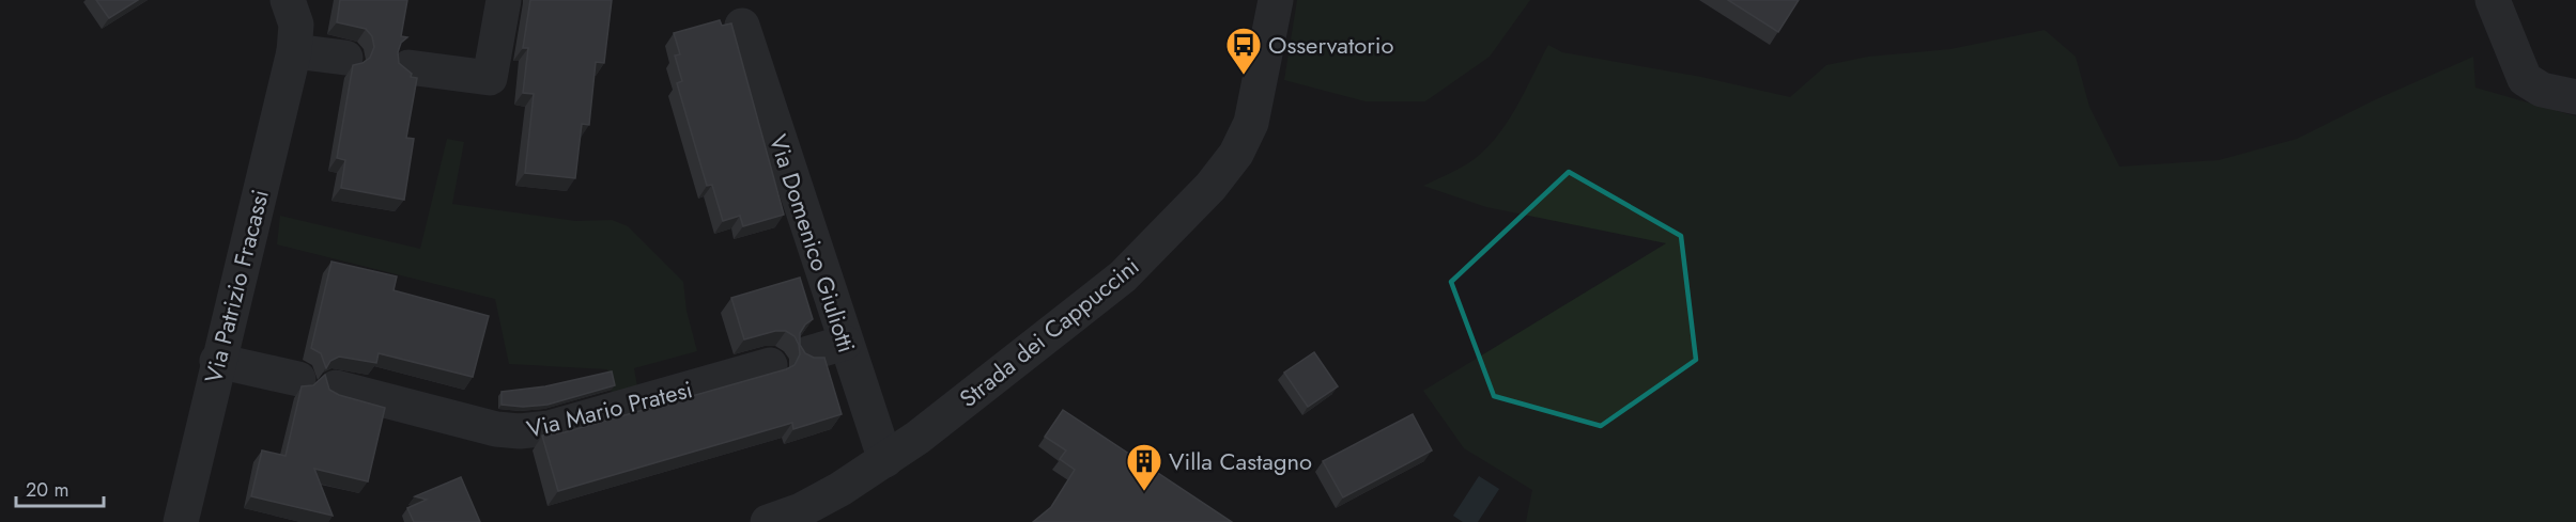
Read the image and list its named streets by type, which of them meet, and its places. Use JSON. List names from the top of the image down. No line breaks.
{"streets":{"street":["Via Domenico Giuliotti","Via Patrizio Fracassi","Strada dei Cappuccini","Via Mario Pratesi"]},"crossings":[["Via Domenico Giuliotti","Strada dei Cappuccini"]],"places":{"bus stop":["Osservatorio"],"building":["Villa Castagno"]},"scale_bar":"20 m"}
